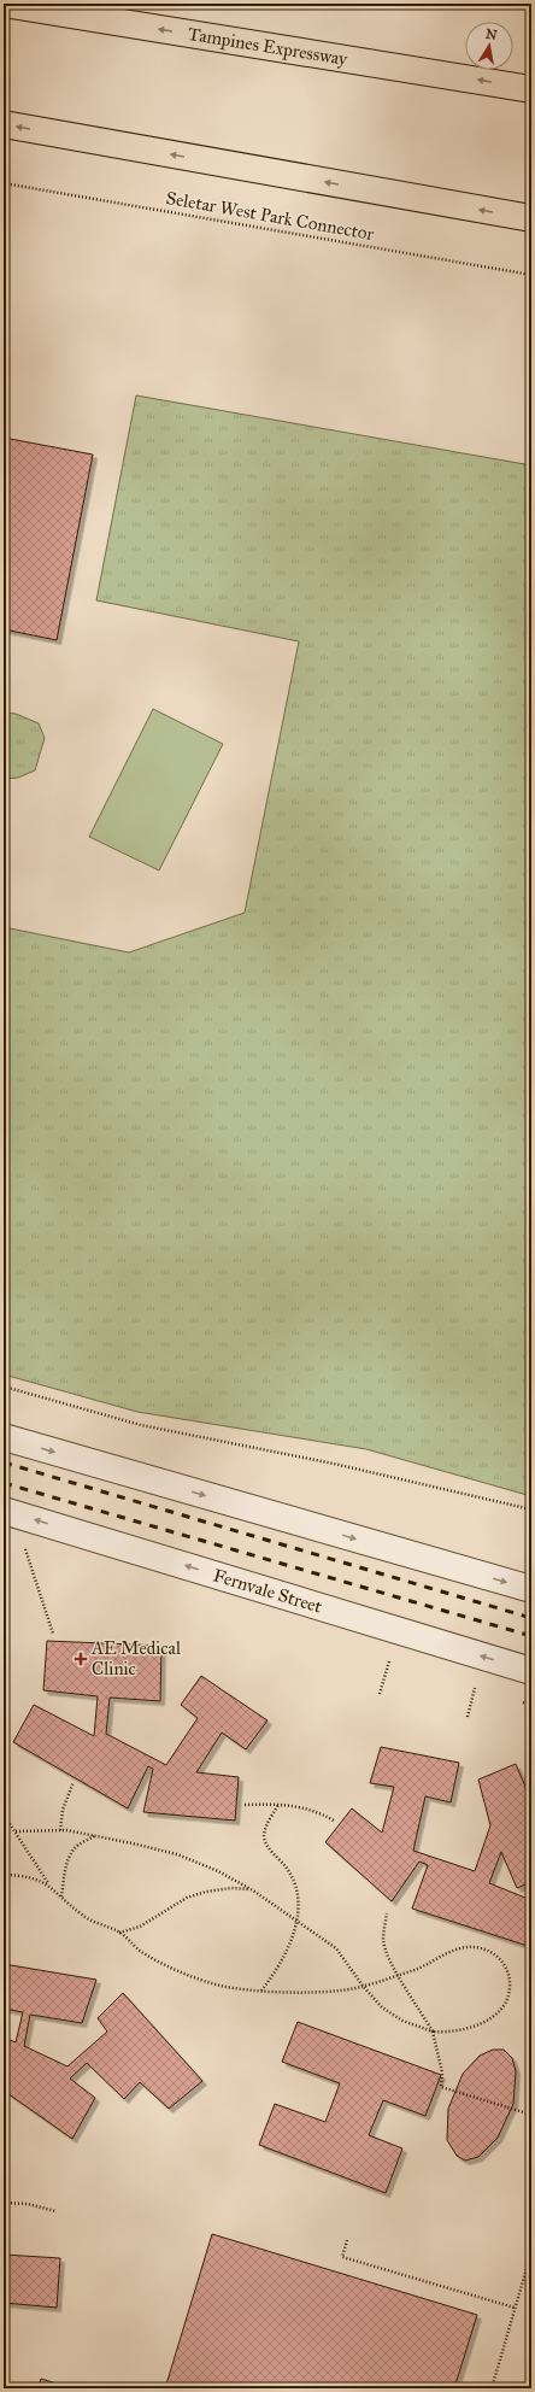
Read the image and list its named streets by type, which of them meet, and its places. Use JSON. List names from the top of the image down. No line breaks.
{"streets":{"highway":["Tampines Expressway"],"street":["Fernvale Street"],"path":["Seletar West Park Connector"]},"places":{"health":["AE Medical Clinic"]},"north":"top"}
